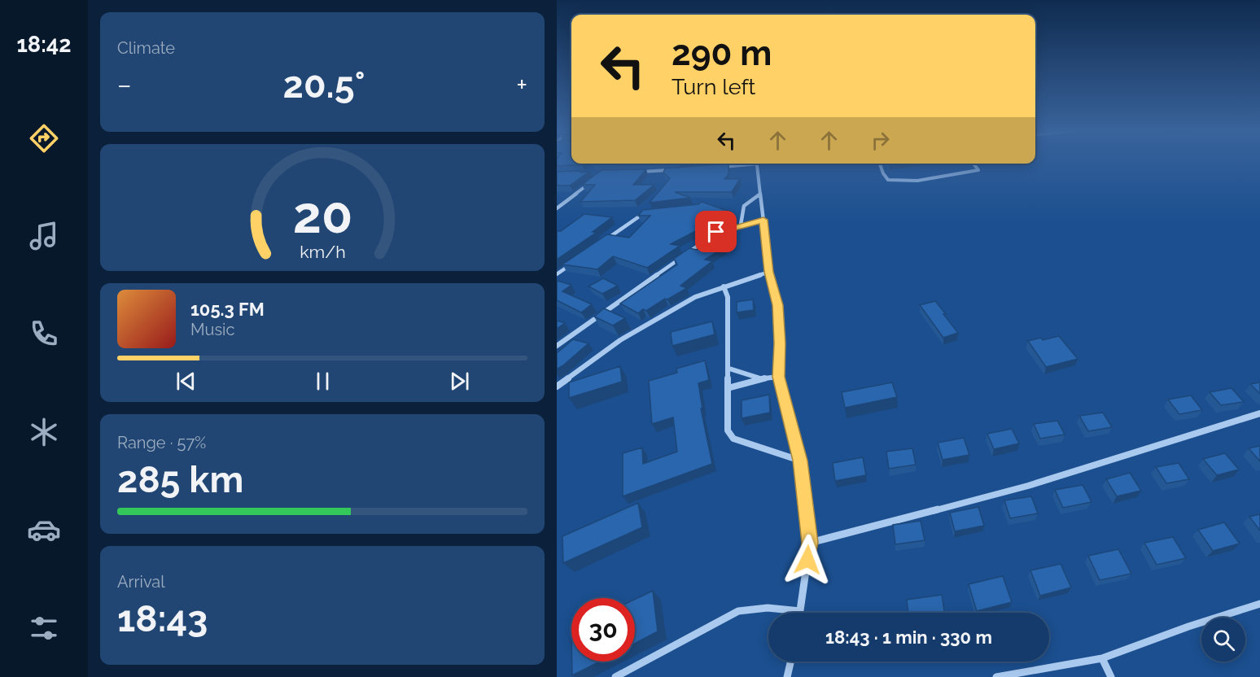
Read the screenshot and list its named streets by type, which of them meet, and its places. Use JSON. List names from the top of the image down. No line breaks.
{"page":{"tabs":"18:42","tile":["Climate",["Range · 57%","285 km"],["Arrival","18:43"]],"turn":["290 m","Turn left"],"heat":["−","20.5°","+"],"song":["105.3 FM","Music"],"limit":"30","trip":"18:43 · 1 min · 330 m","gauge":["20","km/h"]}}
